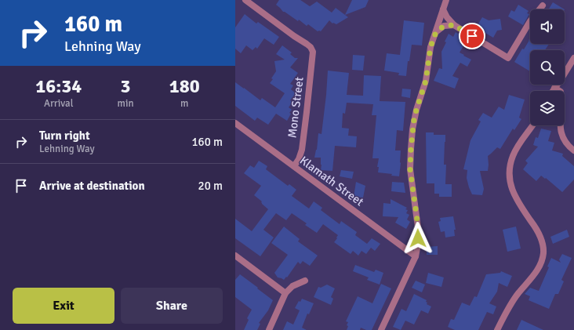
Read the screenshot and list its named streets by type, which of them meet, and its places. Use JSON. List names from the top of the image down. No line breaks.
{"streets":{"street":["Mono Street","Klamath Street"]},"crossings":[["Mono Street","Klamath Street"]],"page":{"turn":["160 m","Lehning Way"],"eta":["16:34","Arrival","3","min","180","m"],"list":[{"name":"Turn right","note":"Lehning Way","value":"160 m"},{"name":"Arrive at destination","value":"20 m"}],"buttons":["Exit","Share"]}}
